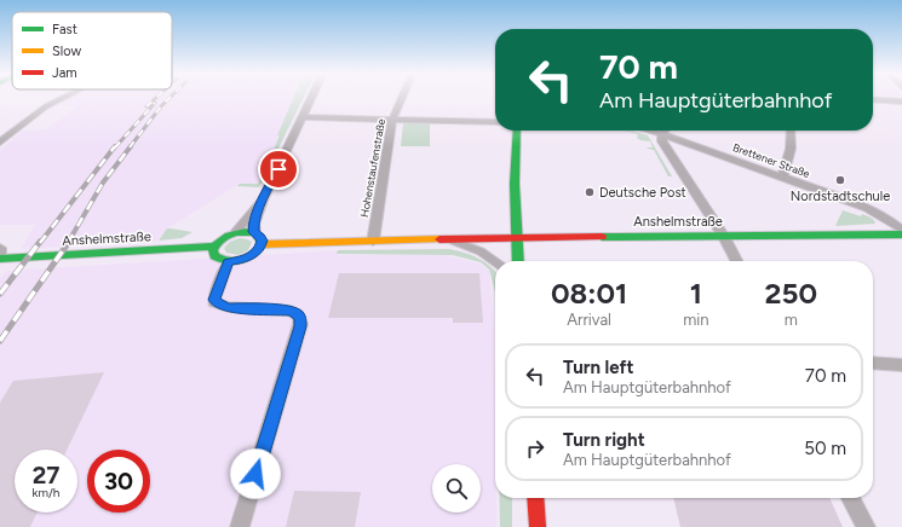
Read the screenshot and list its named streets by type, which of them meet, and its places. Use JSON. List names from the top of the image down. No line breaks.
{"streets":{"main road":["Anshelmstraße"],"street":["Brettener Straße","Hohenstaufenstraße"]},"crossings":[["Hohenstaufenstraße","Anshelmstraße"]],"places":["Nordstadtschule","Deutsche Post"],"legend":["Fast","Slow","Jam"],"page":{"turn":["70 m","Am Hauptgüterbahnhof"],"eta":["08:01","Arrival","1","min","250","m"],"list":[{"name":"Turn left","note":"Am Hauptgüterbahnhof","value":"70 m"},{"name":"Turn right","note":"Am Hauptgüterbahnhof","value":"50 m"}],"speed":"27 km/h","limit":"30"}}
